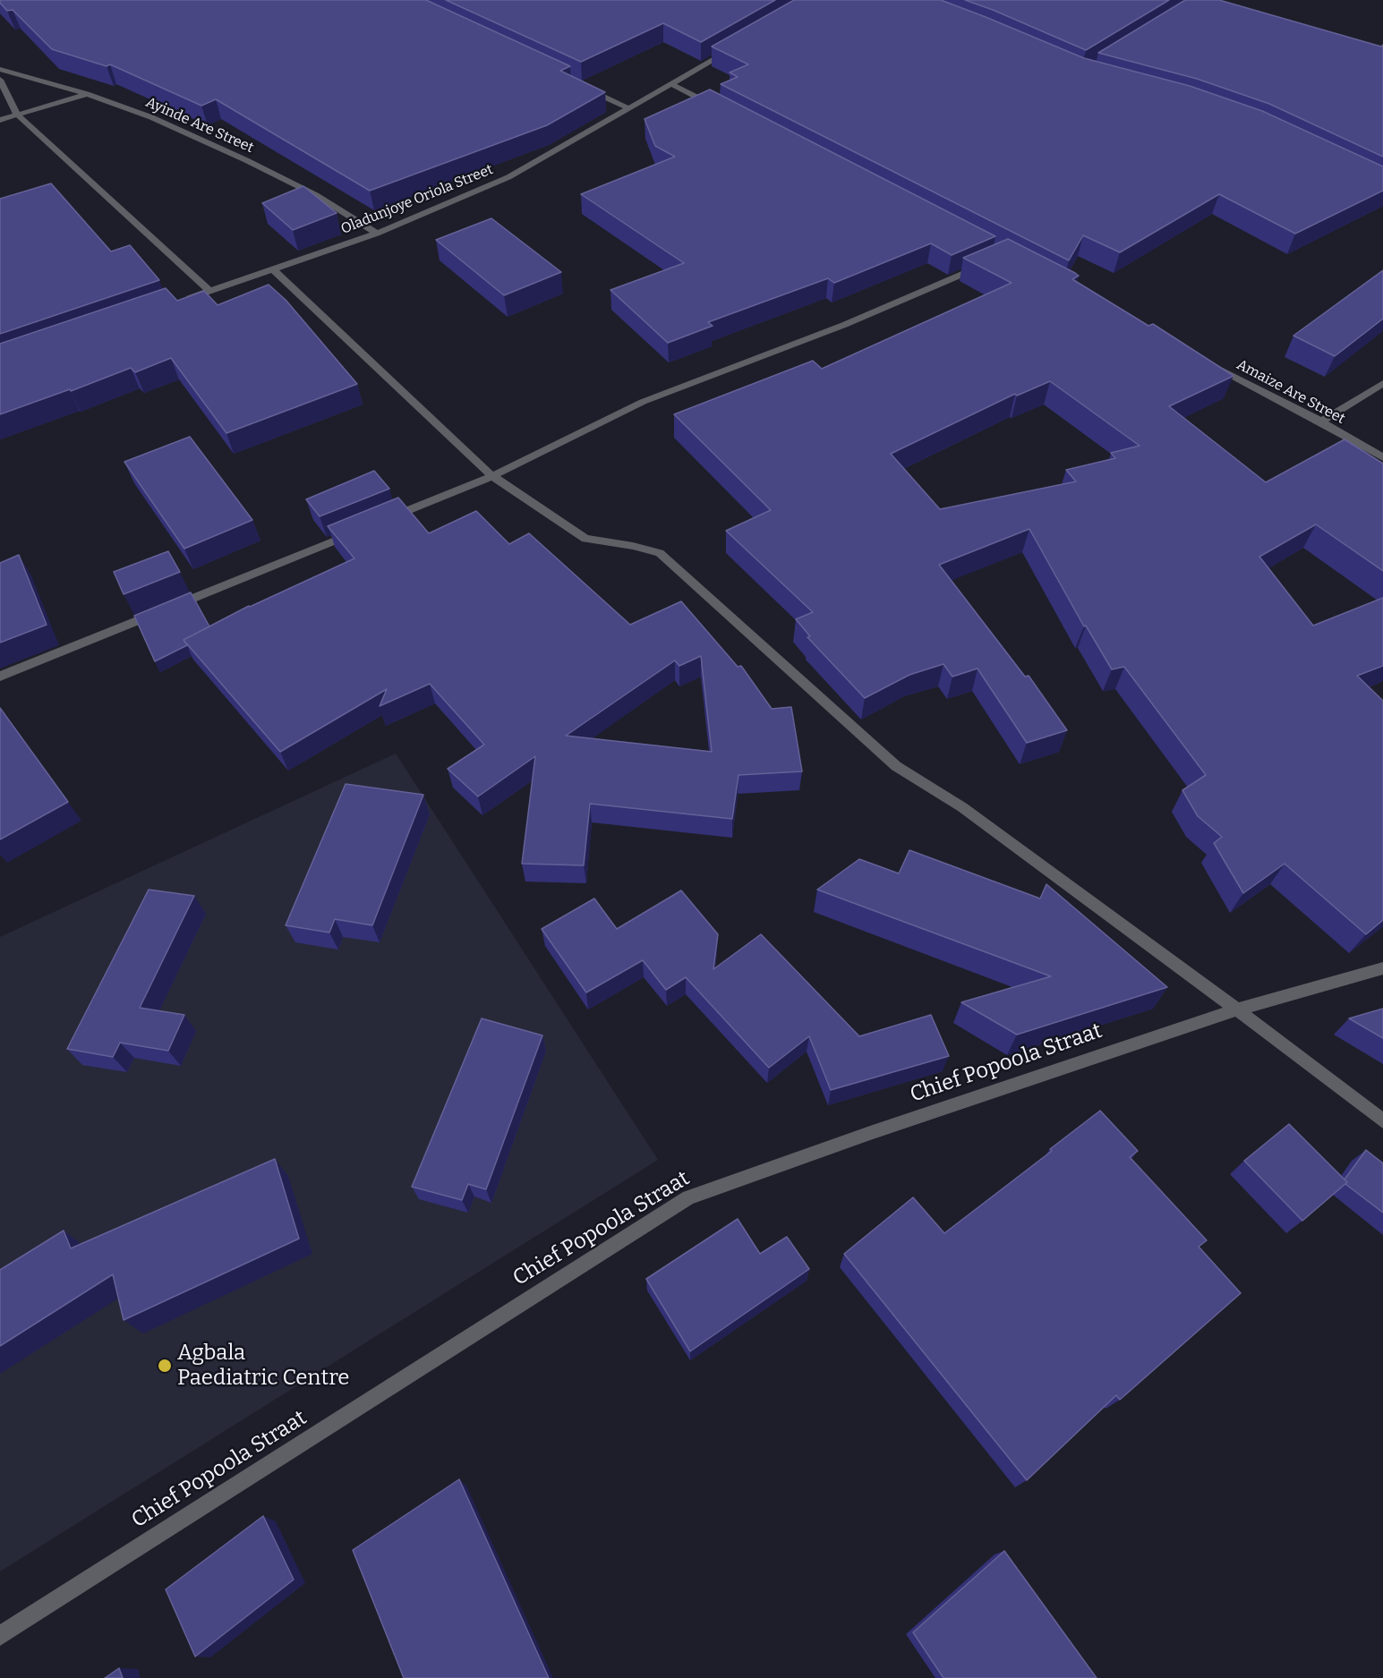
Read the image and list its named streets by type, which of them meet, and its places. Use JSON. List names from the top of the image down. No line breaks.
{"streets":{"street":["Ayinde Are Street","Oladunjoye Oriola Street","Amaize Are Street","Chief Popoola Straat"]},"crossings":[["Ayinde Are Street","Oladunjoye Oriola Street"]],"places":["Agbala Paediatric Centre"]}
